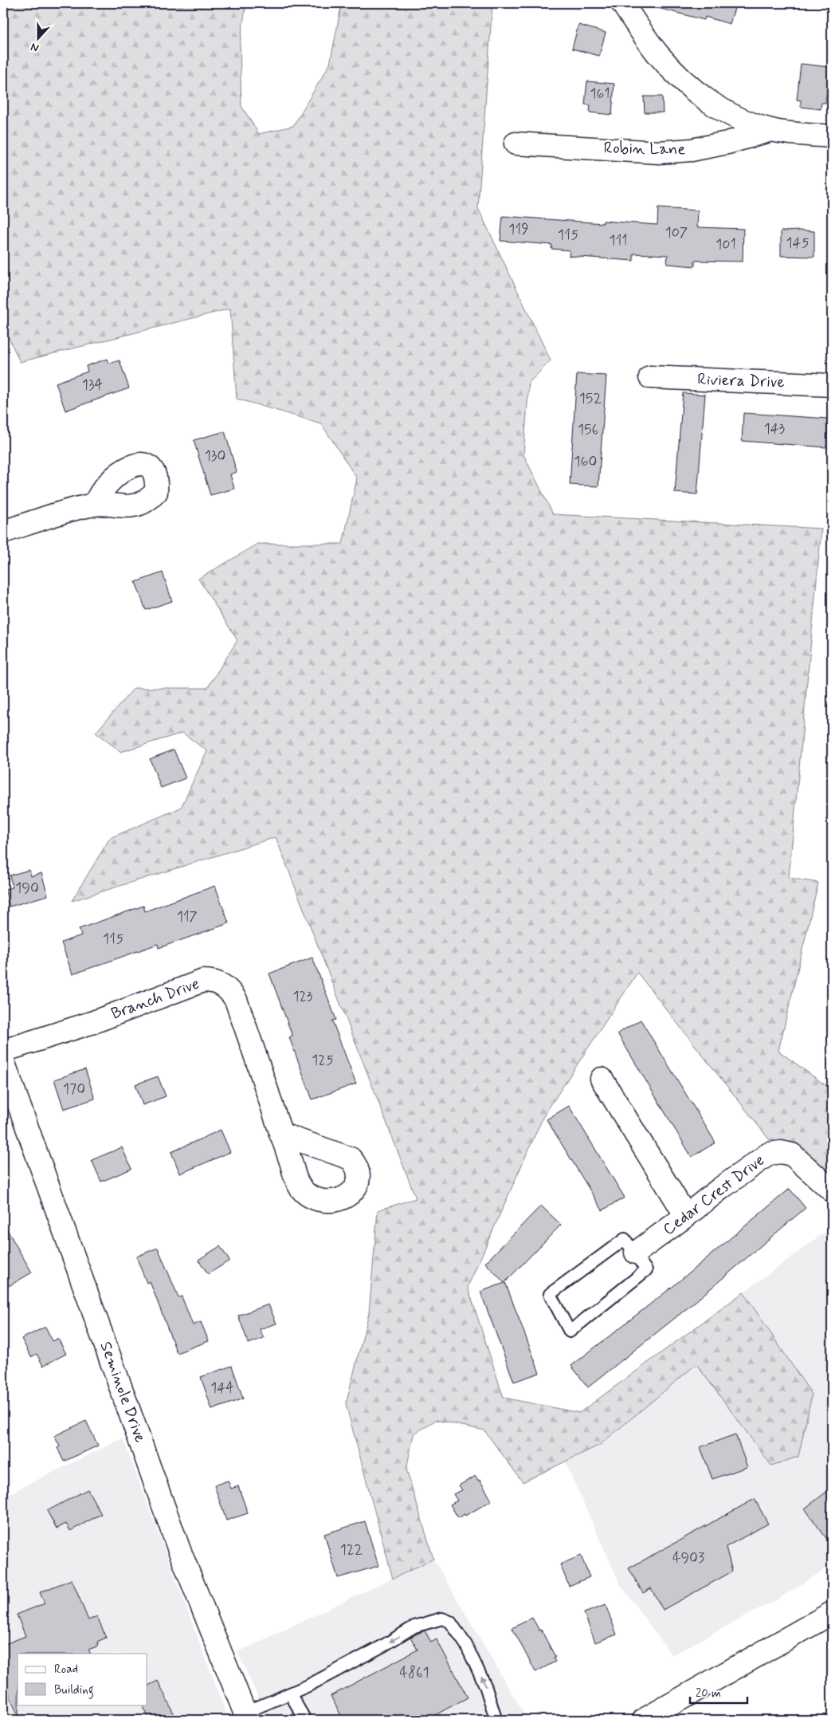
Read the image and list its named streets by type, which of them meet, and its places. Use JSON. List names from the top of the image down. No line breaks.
{"streets":{"street":["Robin Lane","Riviera Drive","Branch Drive","Cedar Crest Drive","Seminole Drive"]},"house_numbers":["161","119","107","115","111","145","101","134","152","143","156","130","160","190","117","115","123","125","170","144","122","4903","4861"],"legend":["Road","Building"],"scale_bar":"20 m","north":"bottom"}
